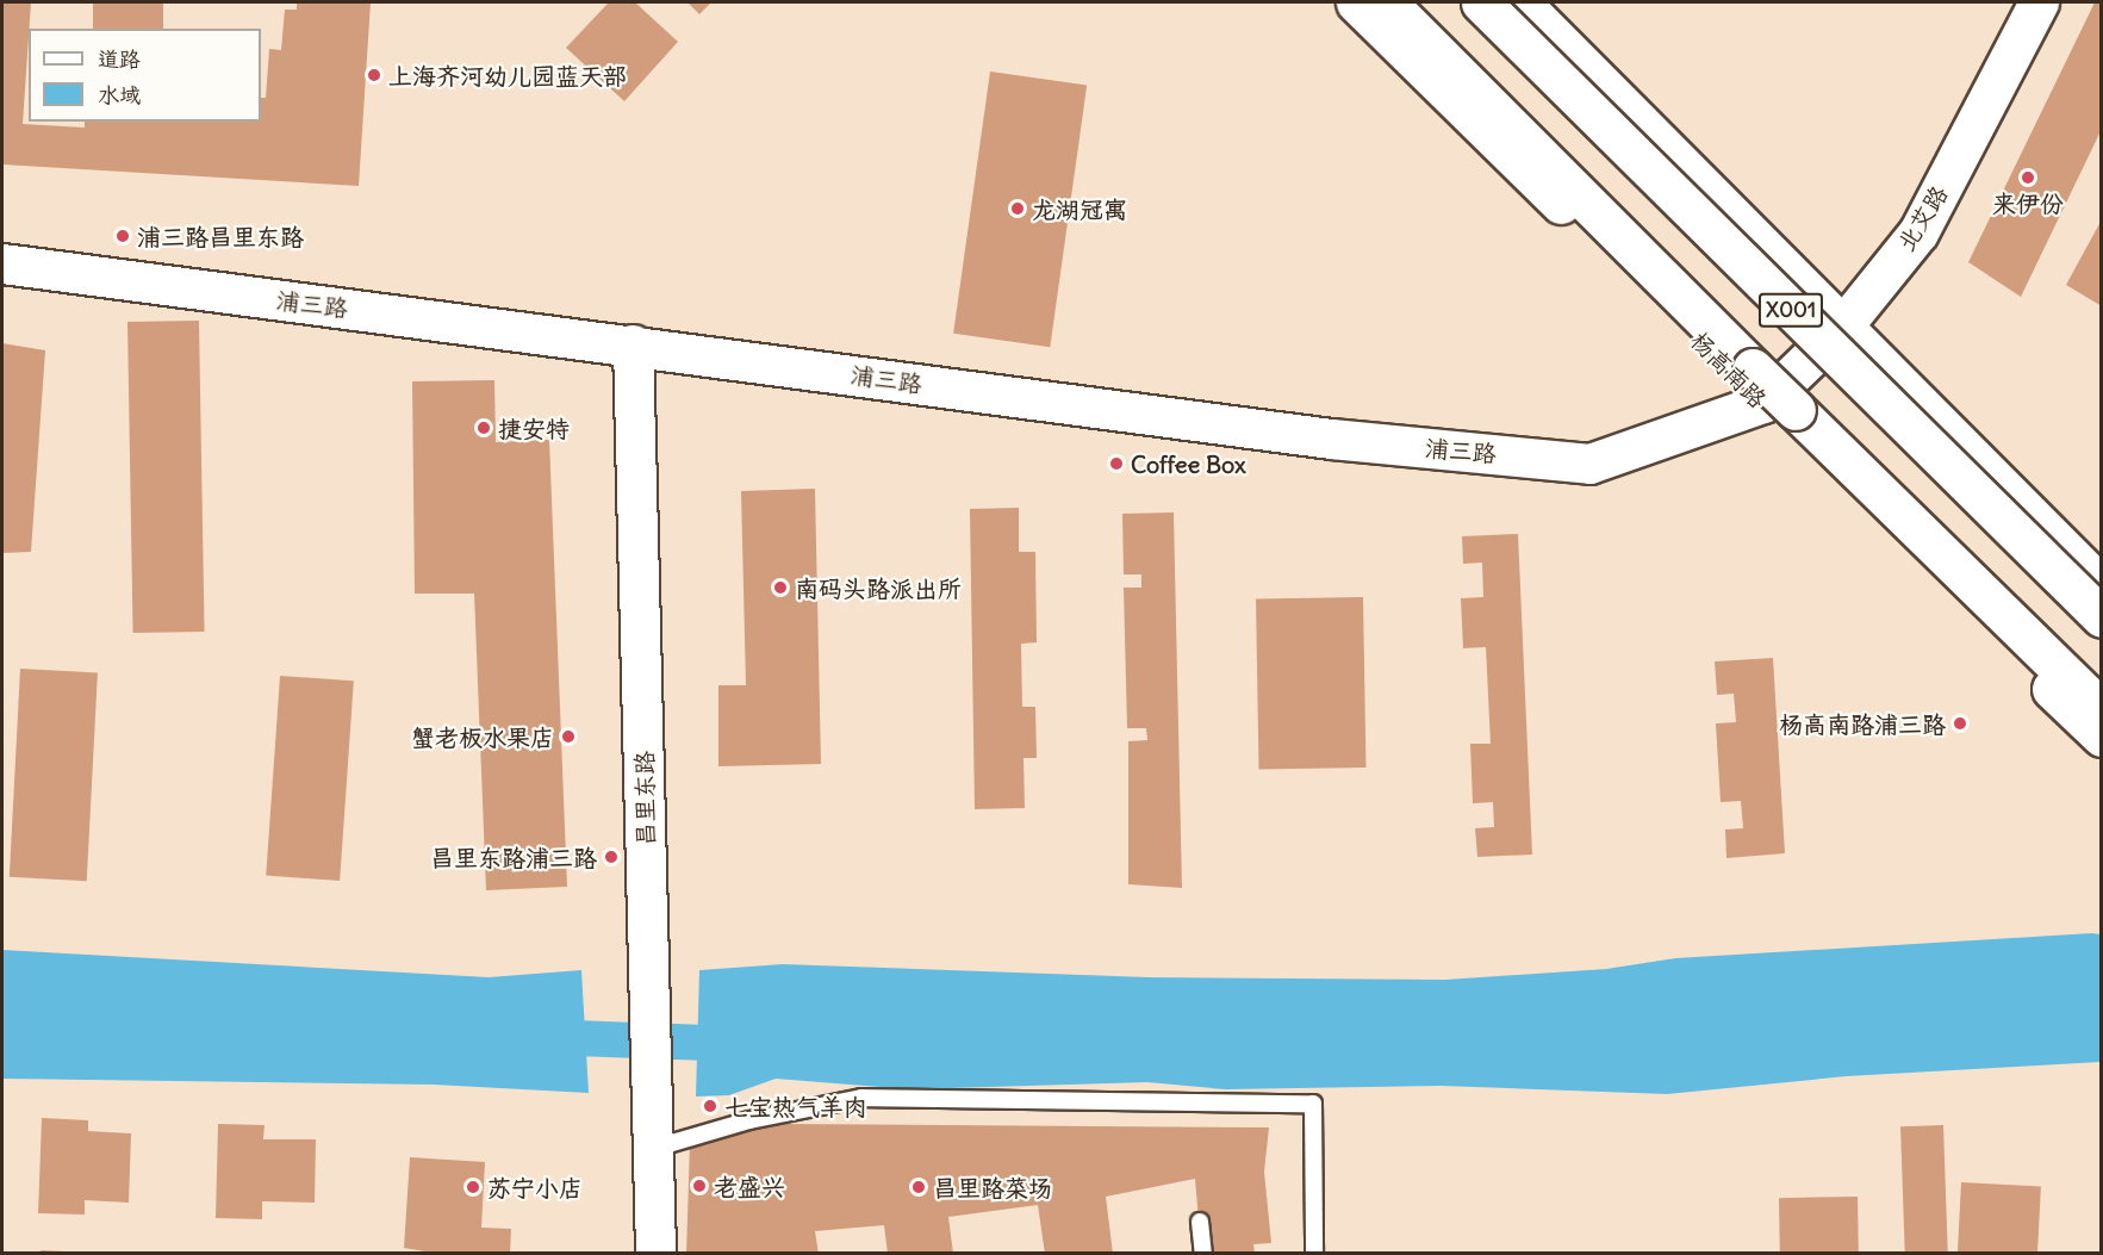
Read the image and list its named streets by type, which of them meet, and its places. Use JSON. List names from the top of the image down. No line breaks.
{"streets":{"main road":["北艾路","浦三路","X001","杨高南路","昌里东路"]},"crossings":[["北艾路","浦三路"],["北艾路","X001"],["北艾路","杨高南路"],["浦三路","杨高南路"],["浦三路","昌里东路"]],"places":["上海齐河幼儿园蓝天部","来伊份","龙湖冠寓","浦三路昌里东路","捷安特","Coffee Box","南码头路派出所","杨高南路浦三路","蟹老板水果店","昌里东路浦三路","七宝热气羊肉","老盛兴","苏宁小店","昌里路菜场"],"legend":["道路","水域"]}
